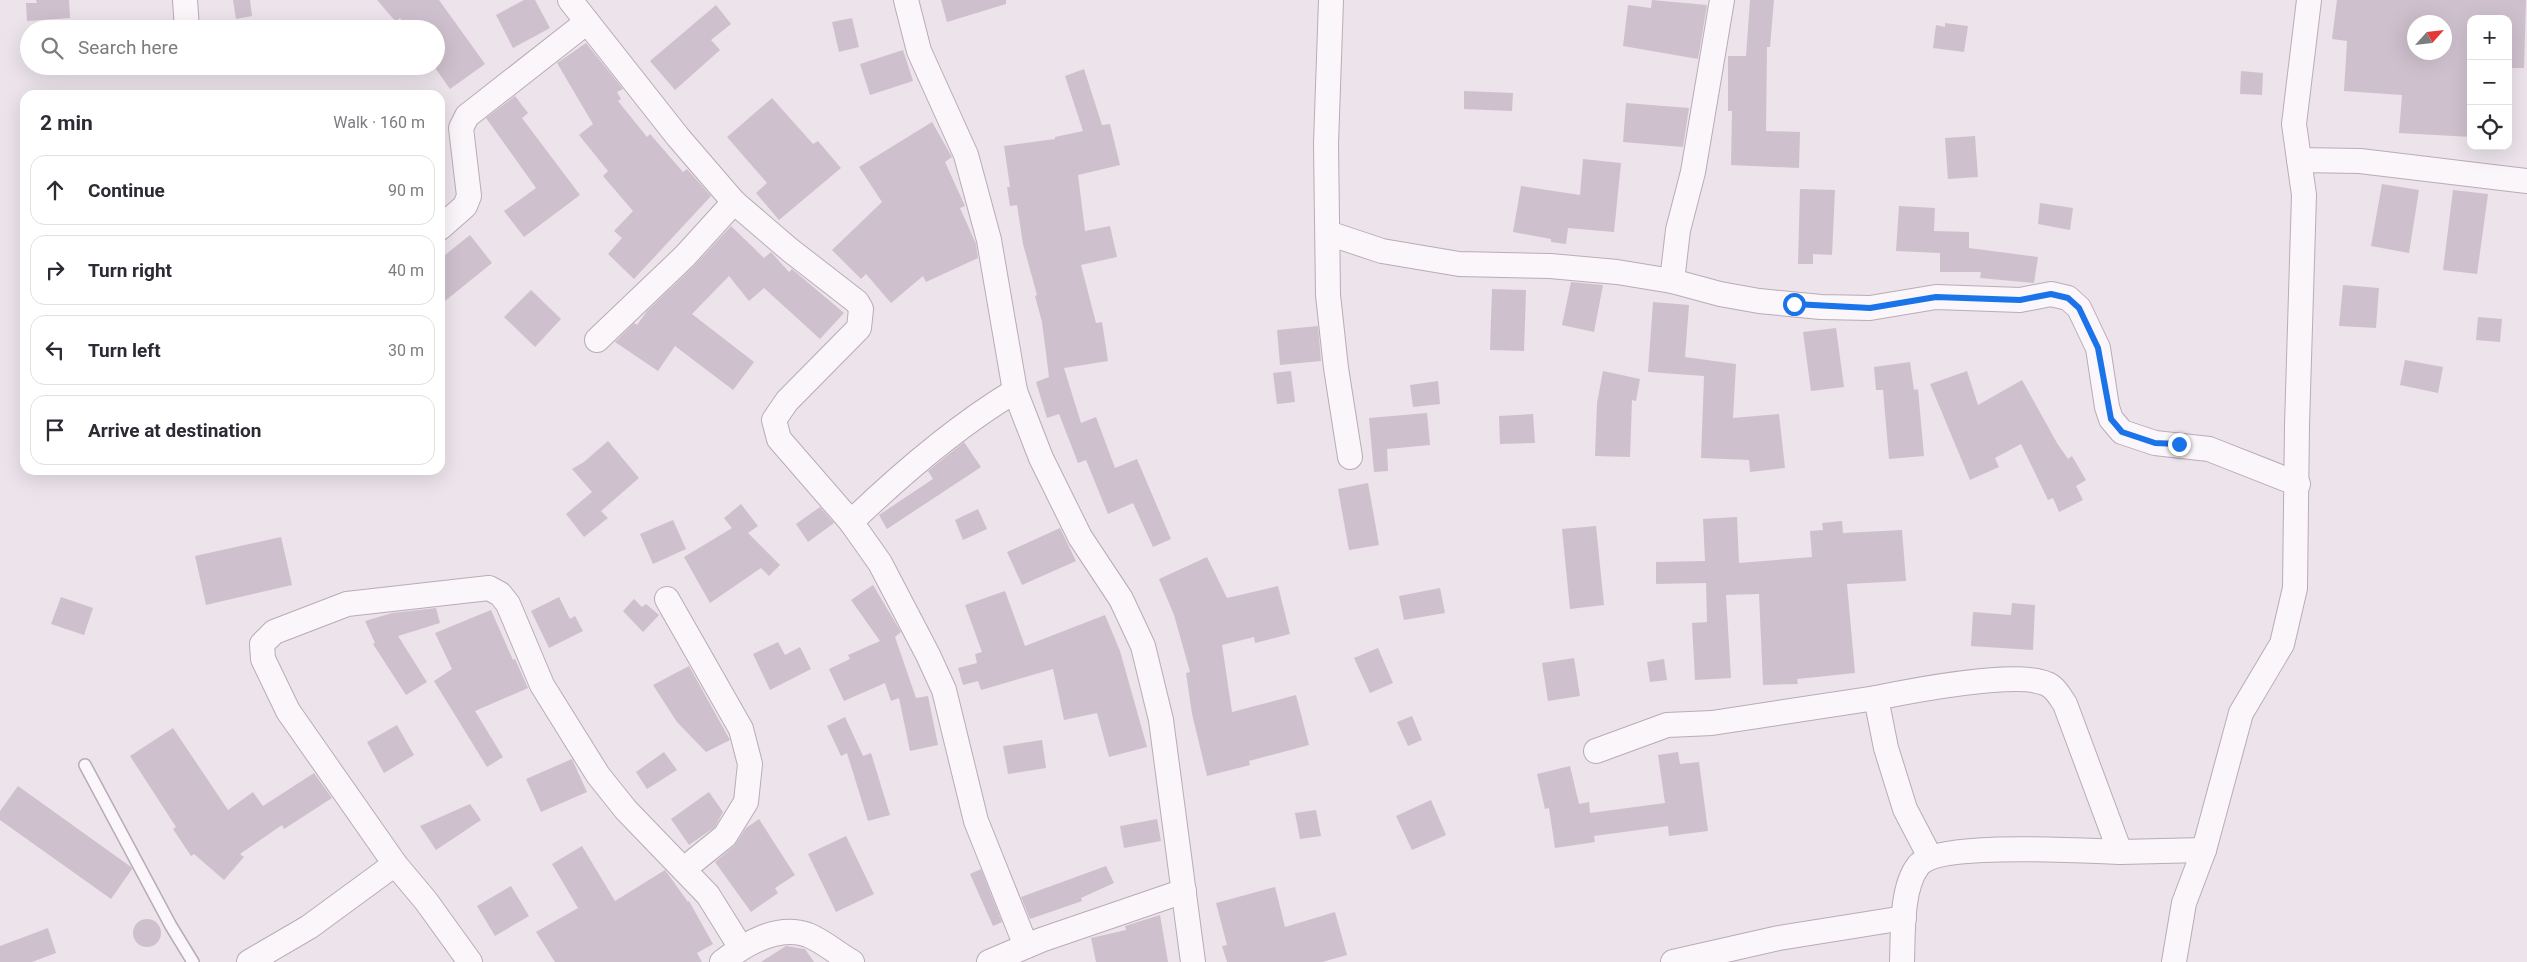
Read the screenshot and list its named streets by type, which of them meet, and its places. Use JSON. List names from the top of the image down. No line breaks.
{"north":"top right","page":{"map_buttons":["+","−"],"search":"Search here","heading":["2 min","Walk · 160 m"],"list":[["Continue","90 m"],["Turn right","40 m"],["Turn left","30 m"],"Arrive at destination"]}}
